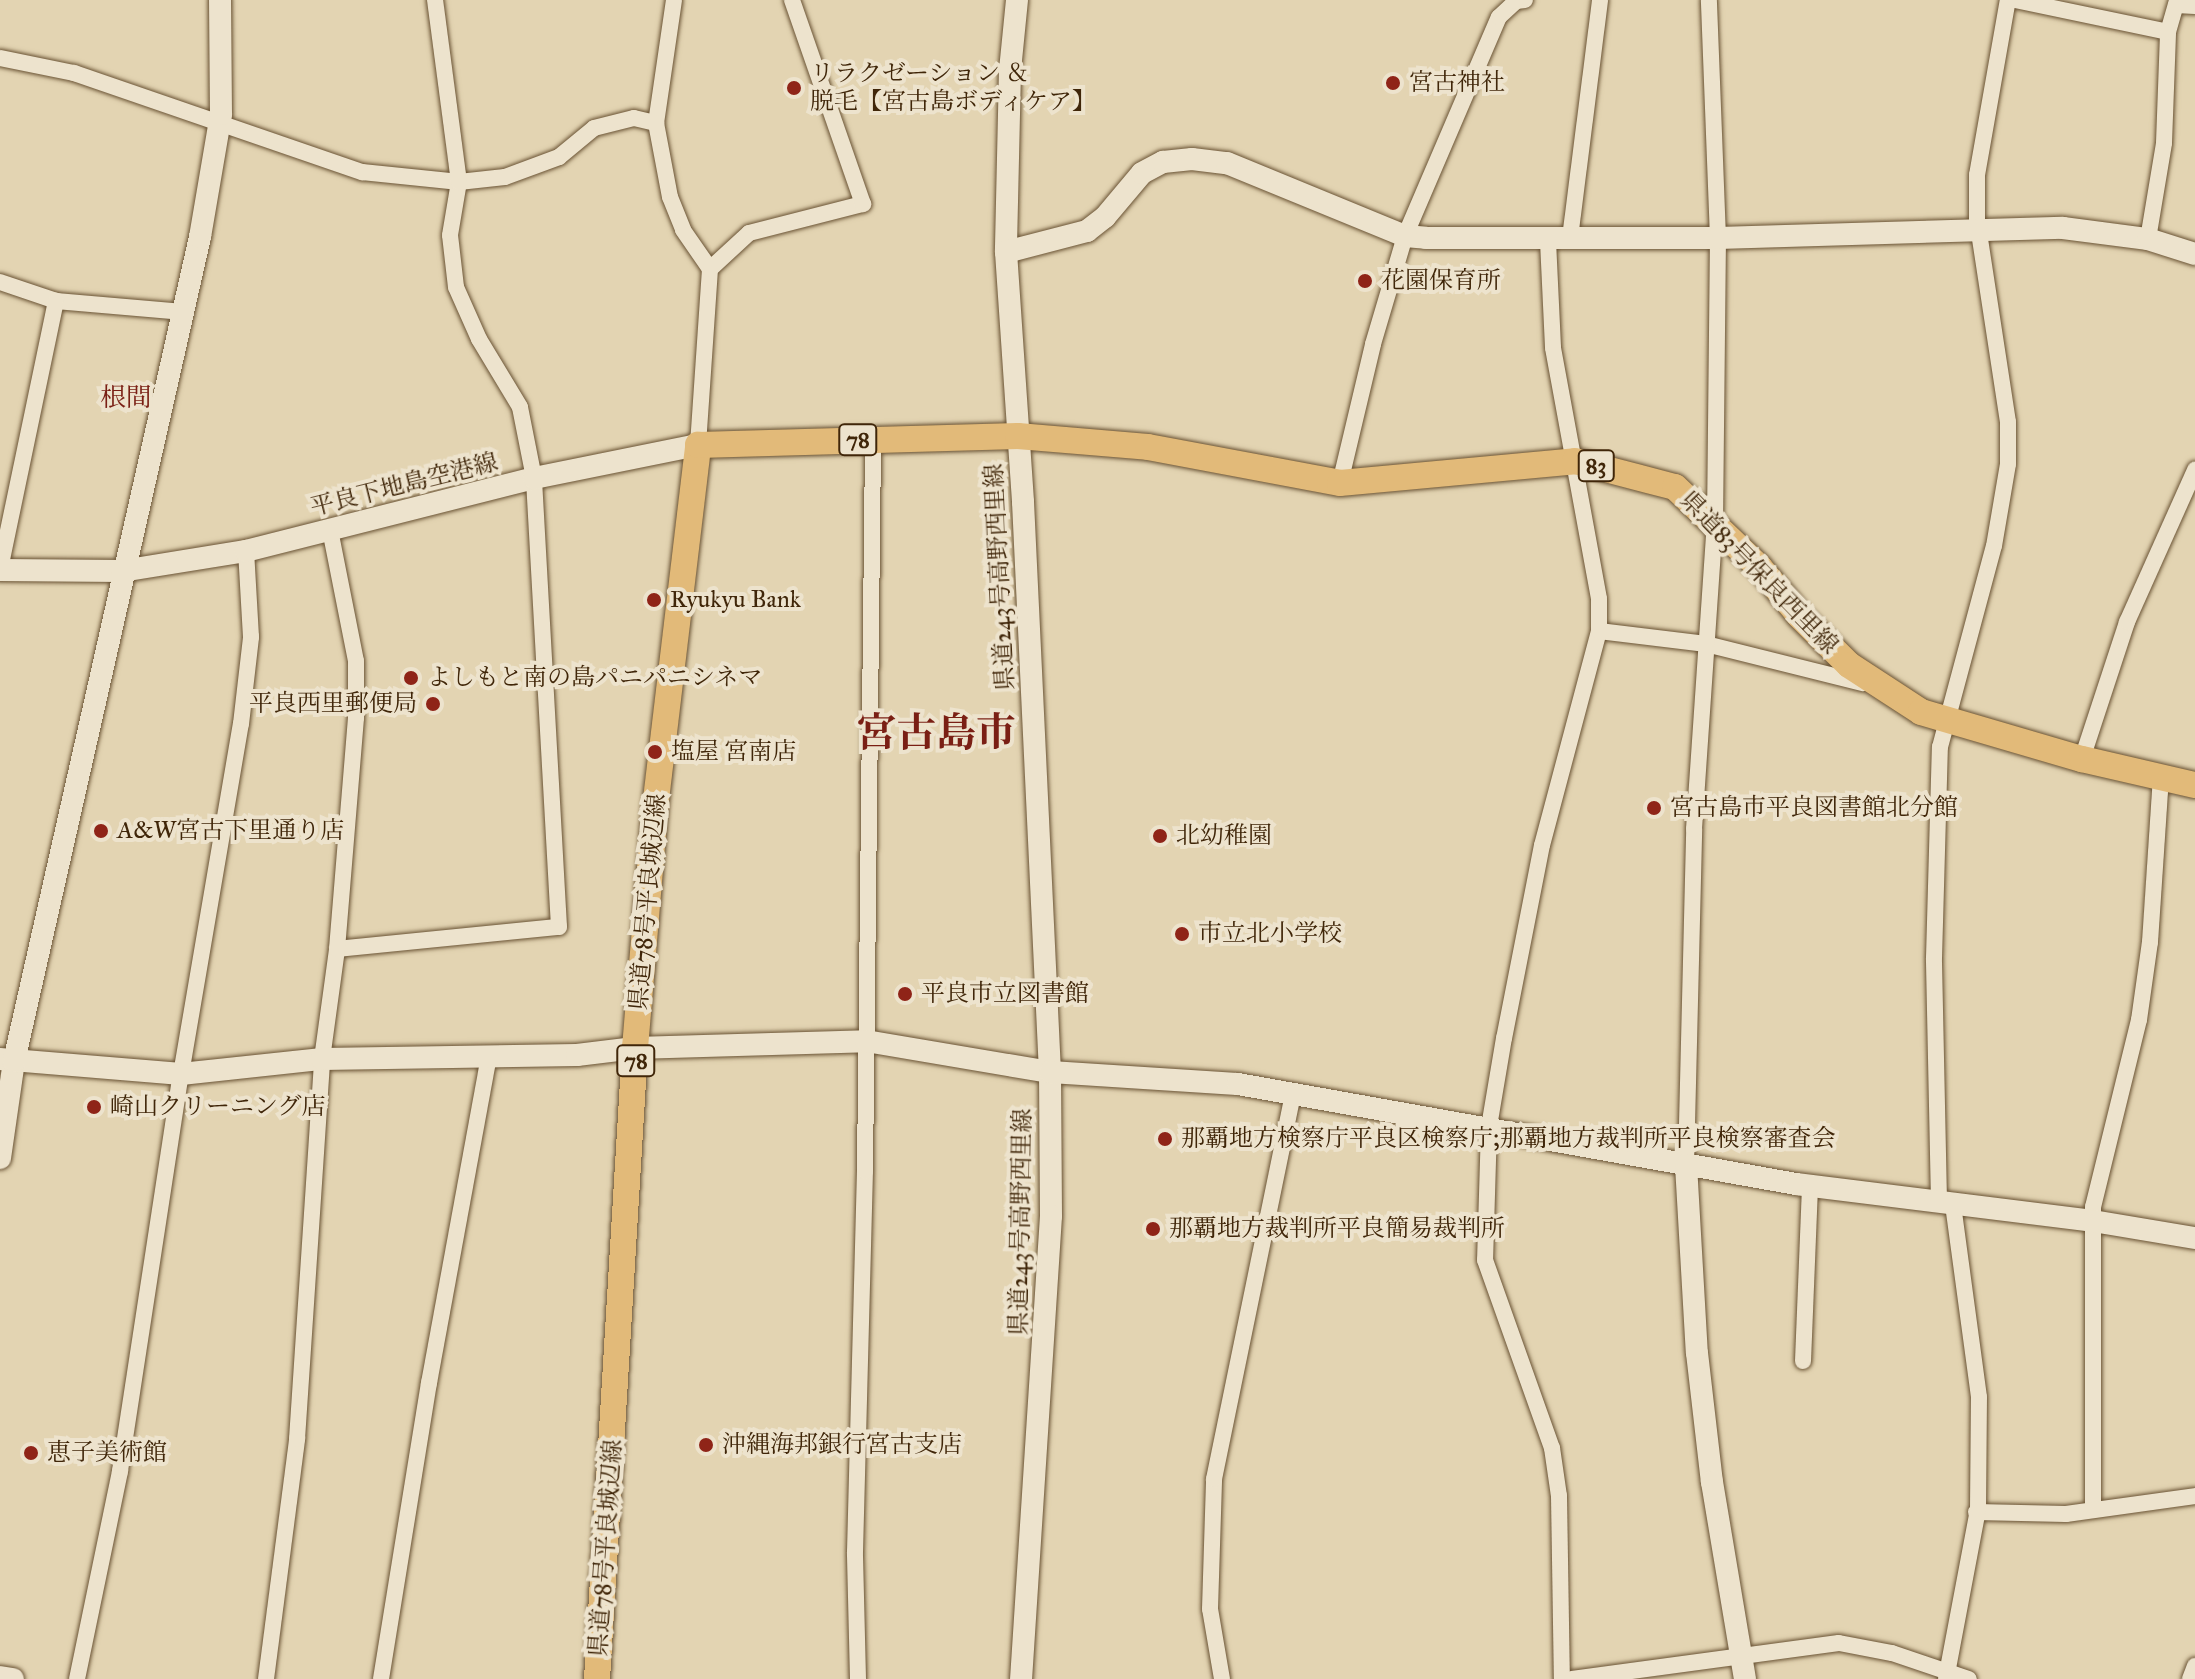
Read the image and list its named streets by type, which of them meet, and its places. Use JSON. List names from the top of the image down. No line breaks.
{"streets":{"main road":["78","83","県道83号保良西里線","県道78号平良城辺線"],"street":["平良下地島空港線","県道243号高野西里線"]},"crossings":[["78","平良下地島空港線"],["78","県道83号保良西里線"],["78","県道243号高野西里線"],["78","県道78号平良城辺線"],["平良下地島空港線","県道78号平良城辺線"],["県道83号保良西里線","県道243号高野西里線"]],"districts":["根間","宮古島市"],"places":["宮古神社","リラクゼーション ＆ 脱毛【宮古島ボディケア】","花園保育所","Ryukyu Bank","よしもと南の島パニパニシネマ","平良西里郵便局","塩屋 宮南店","宮古島市平良図書館北分館","A&W宮古下里通り店","北幼稚園","市立北小学校","平良市立図書館","崎山クリーニング店","那覇地方検察庁平良区検察庁;那覇地方裁判所平良検察審査会","那覇地方裁判所平良簡易裁判所","沖縄海邦銀行宮古支店","恵子美術館"]}
